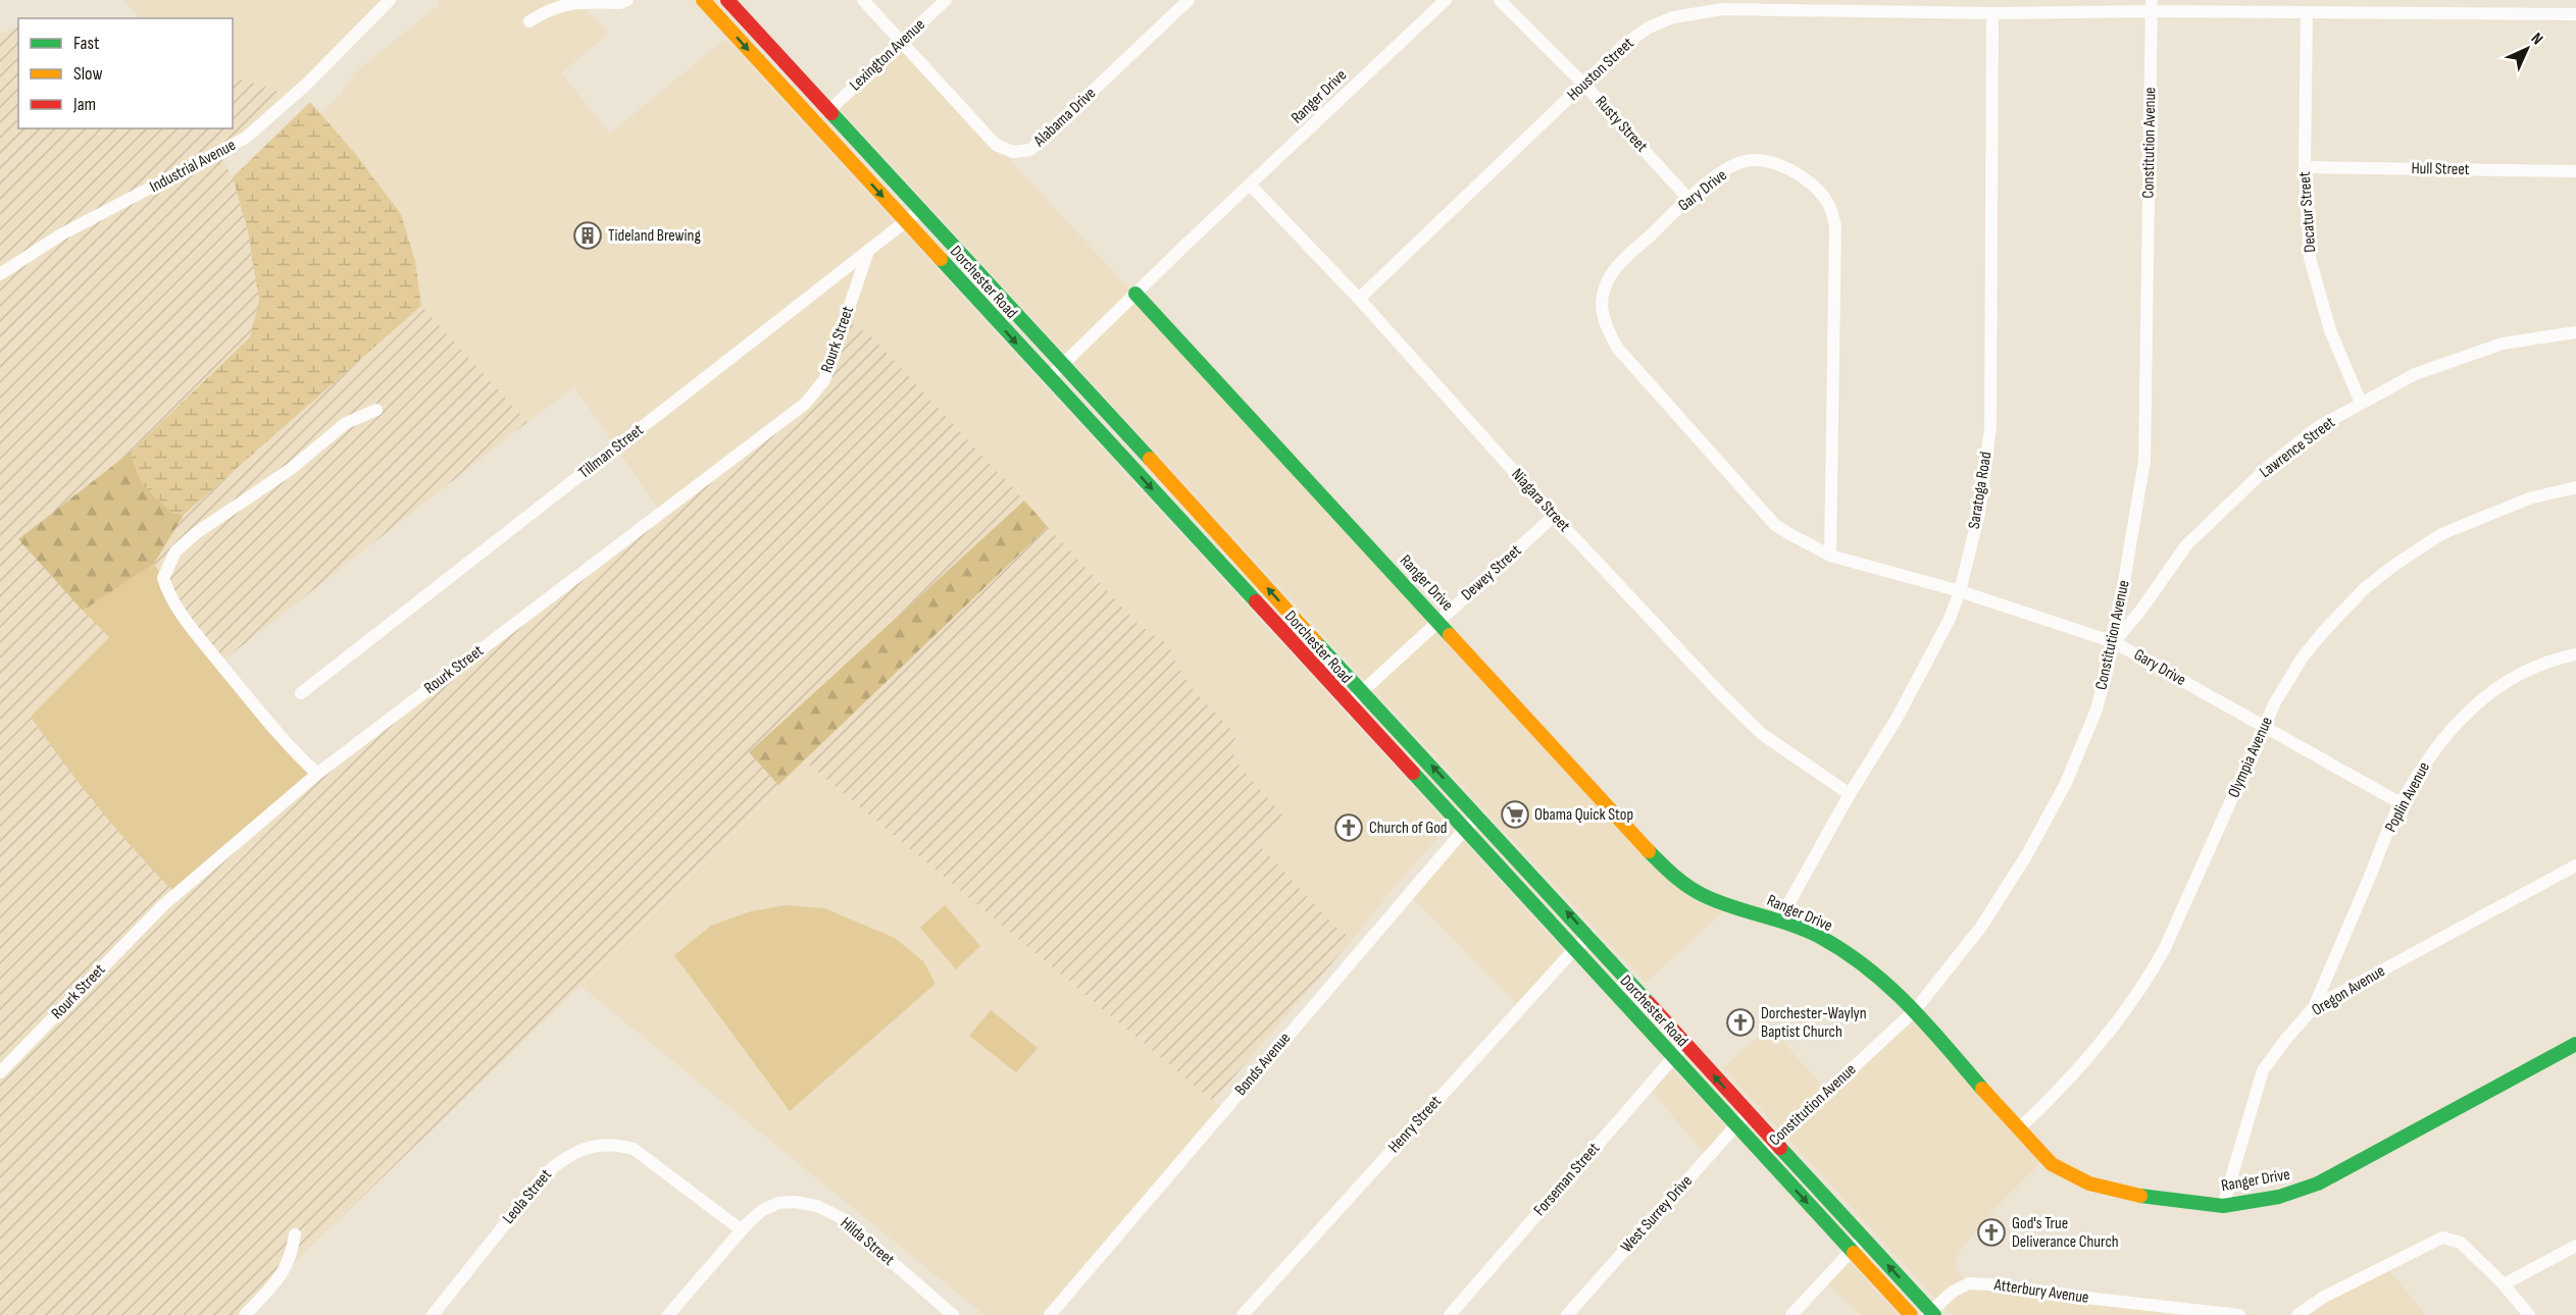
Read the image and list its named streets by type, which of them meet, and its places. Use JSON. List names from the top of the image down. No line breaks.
{"streets":{"main road":["Ranger Drive","Dorchester Road"],"street":["Lexington Avenue","Houston Street","Alabama Drive","Rusty Street","Constitution Avenue","Industrial Avenue","Hull Street","Gary Drive","Decatur Street","Rourk Street","Lawrence Street","Tillman Street","Saratoga Road","Niagara Street","Dewey Street","Olympia Avenue","Poplin Avenue","Oregon Avenue","Bonds Avenue","Henry Street","Forseman Street","Leola Street","West Surrey Drive","Hilda Street","Atterbury Avenue"]},"crossings":[["Lexington Avenue","Alabama Drive"],["Lexington Avenue","Dorchester Road"],["Houston Street","Rusty Street"],["Houston Street","Constitution Avenue"],["Houston Street","Decatur Street"],["Houston Street","Saratoga Road"],["Houston Street","Niagara Street"],["Ranger Drive","Constitution Avenue"],["Ranger Drive","Dorchester Road"],["Ranger Drive","Saratoga Road"],["Ranger Drive","Niagara Street"],["Ranger Drive","Dewey Street"],["Ranger Drive","Olympia Avenue"],["Ranger Drive","Oregon Avenue"],["Rusty Street","Gary Drive"],["Constitution Avenue","Gary Drive"],["Constitution Avenue","Dorchester Road"],["Constitution Avenue","Lawrence Street"],["Hull Street","Decatur Street"],["Gary Drive","Lawrence Street"],["Gary Drive","Saratoga Road"],["Gary Drive","Olympia Avenue"],["Gary Drive","Poplin Avenue"],["Decatur Street","Lawrence Street"],["Dorchester Road","Tillman Street"],["Dorchester Road","Dewey Street"],["Dorchester Road","Bonds Avenue"],["Dorchester Road","Henry Street"],["Dorchester Road","Forseman Street"],["Dorchester Road","West Surrey Drive"],["Dorchester Road","Atterbury Avenue"],["Rourk Street","Tillman Street"],["Saratoga Road","Niagara Street"],["Niagara Street","Dewey Street"],["Poplin Avenue","Oregon Avenue"],["Leola Street","Hilda Street"]],"places":{"building":["Tideland Brewing"],"supermarket":["Obama Quick Stop"],"church":["Church of God","Dorchester-Waylyn Baptist Church","God's True Deliverance Church"]},"legend":["Fast","Slow","Jam"],"north":"top right"}
